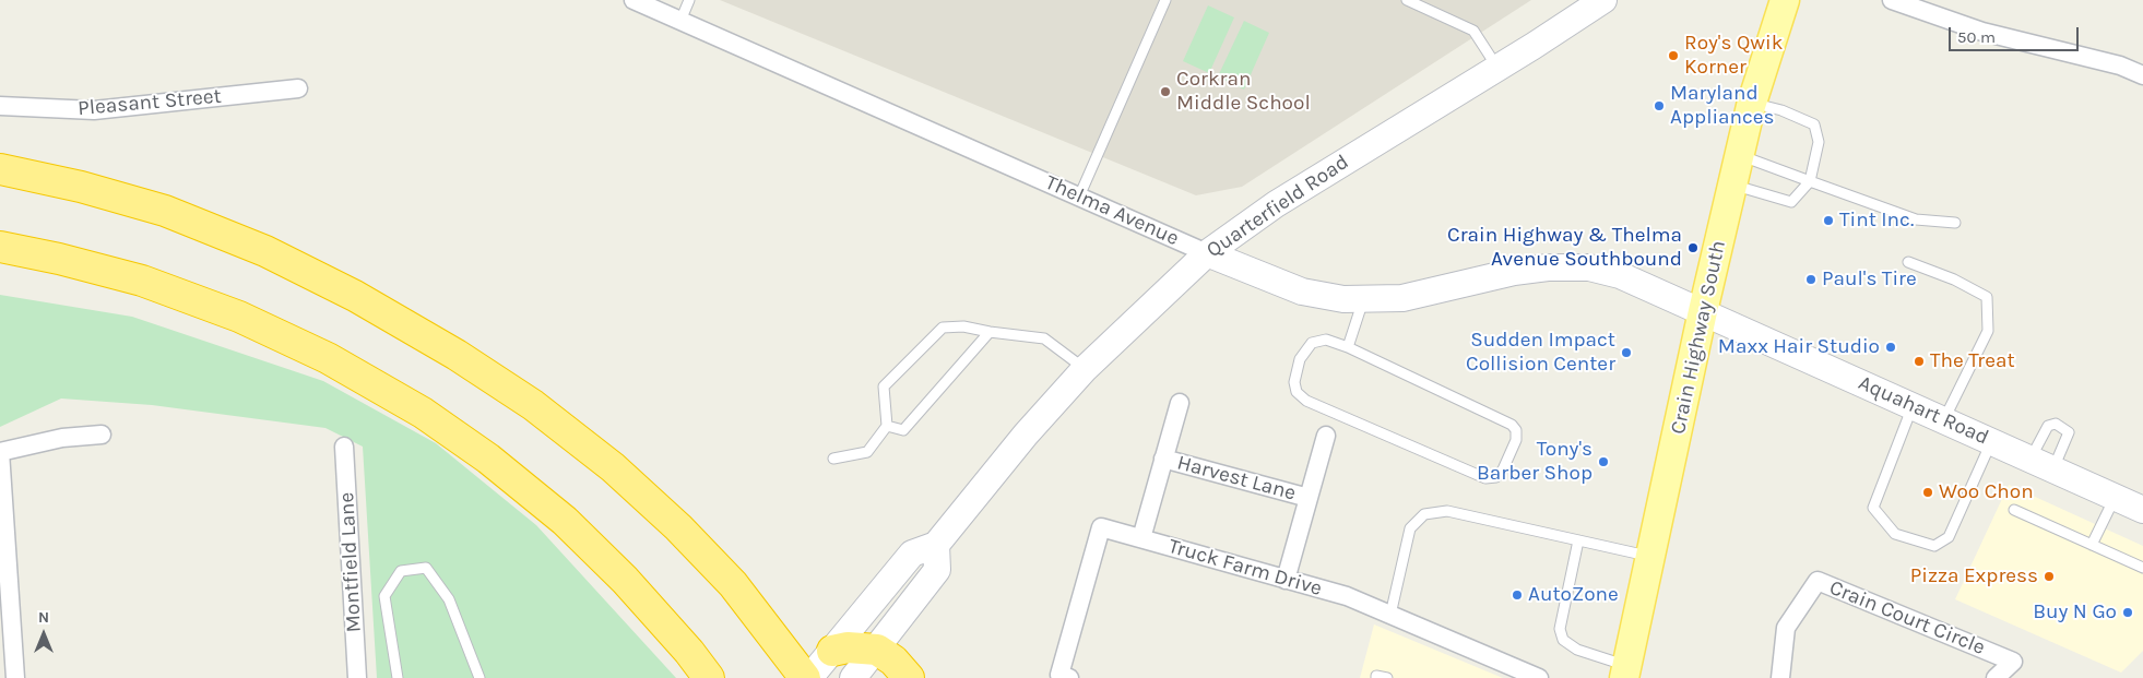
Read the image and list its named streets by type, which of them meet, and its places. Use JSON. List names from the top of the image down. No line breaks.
{"streets":{"main road":["Quarterfield Road","Thelma Avenue","Crain Highway South","Aquahart Road"],"street":["Pleasant Street","Harvest Lane","Montfield Lane","Truck Farm Drive","Crain Court Circle"]},"crossings":[["Quarterfield Road","Thelma Avenue"],["Thelma Avenue","Crain Highway South"],["Thelma Avenue","Aquahart Road"],["Crain Highway South","Aquahart Road"]],"places":["Roy's Qwik Korner","Corkran Middle School","Maryland Appliances","Tint Inc.","Crain Highway & Thelma Avenue Southbound","Paul's Tire","Maxx Hair Studio","Sudden Impact Collision Center","The Treat","Tony's Barber Shop","Woo Chon","Pizza Express","AutoZone","Buy N Go"],"scale_bar":"50 m","north":"top"}
